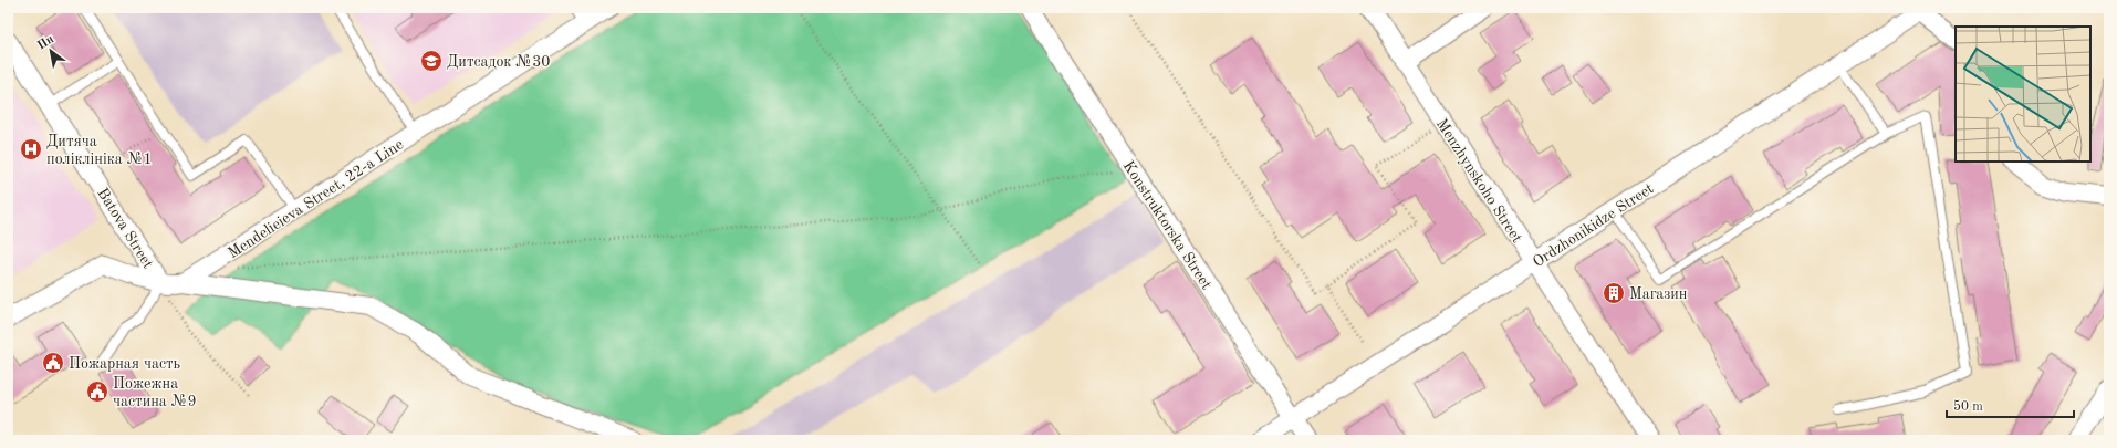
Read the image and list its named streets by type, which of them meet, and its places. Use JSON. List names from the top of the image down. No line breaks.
{"streets":{"street":["Menzhynskoho Street","Mendelieieva Street, 22-a Line","Konstruktorska Street","Ordzhonikidze Street","Batova Street"]},"crossings":[["Menzhynskoho Street","Ordzhonikidze Street"],["Konstruktorska Street","Ordzhonikidze Street"]],"places":{"school or university":["Дитсадок №30"],"hospital":["Дитяча поліклініка №1"],"building":["Магазин"],"public building":["Пожарная часть","Пожежна частина №9"]},"scale_bar":"50 m","north":"top left"}
